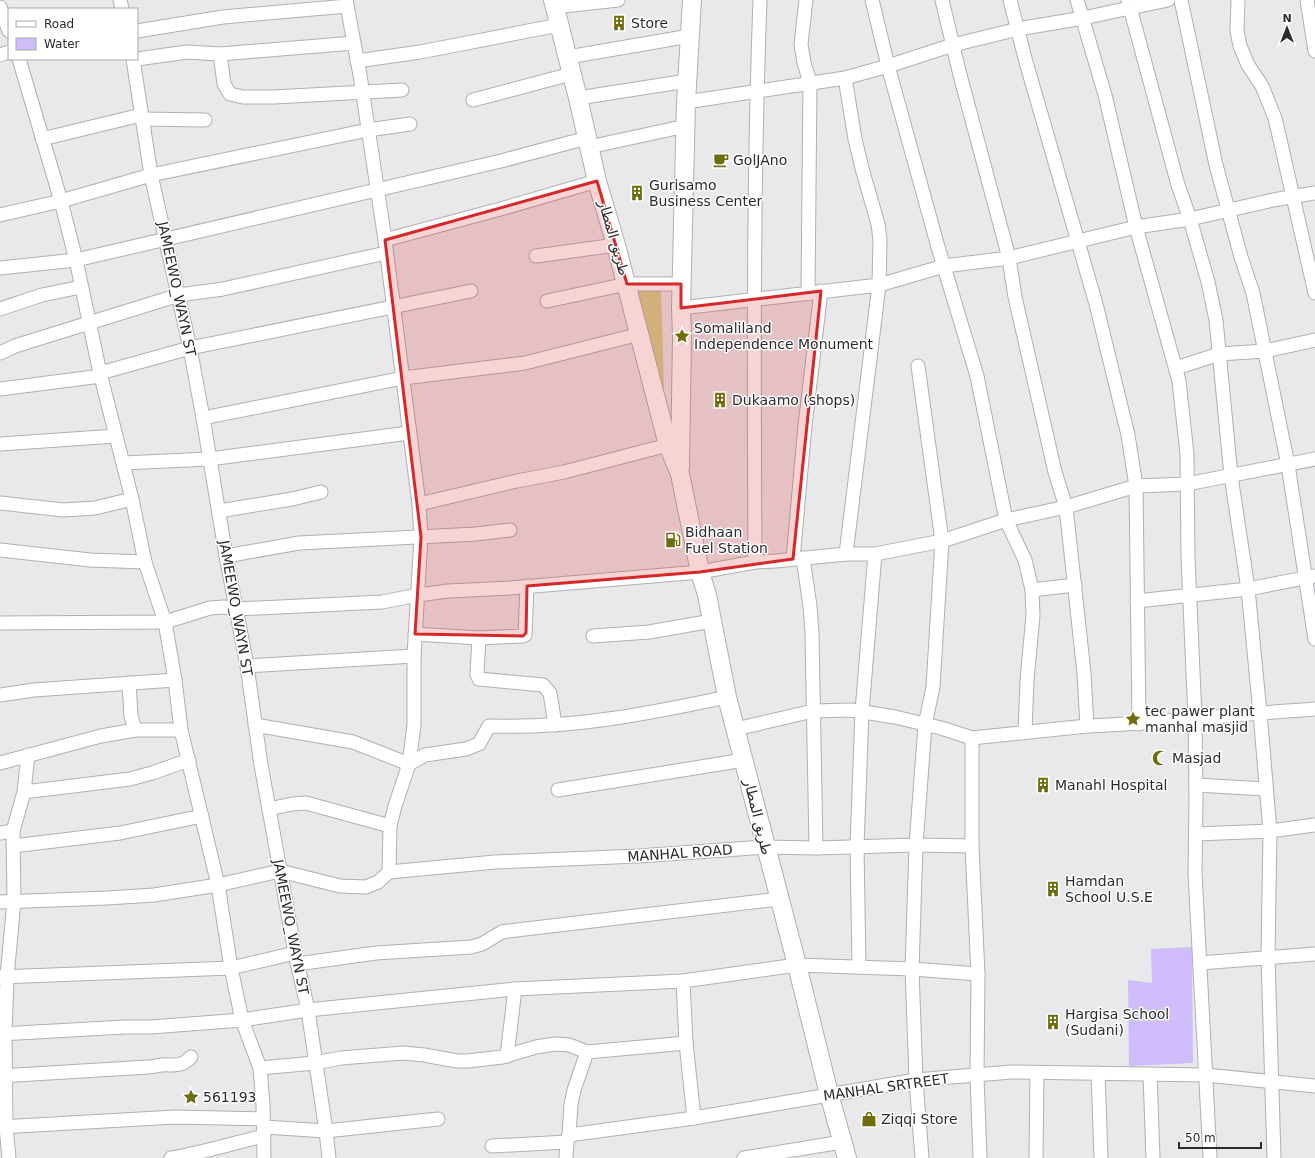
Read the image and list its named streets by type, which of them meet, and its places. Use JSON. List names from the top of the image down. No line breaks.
{"streets":{"main road":["طريق المطار"],"street":["JAMEEWO_WAYN ST","MANHAL ROAD","MANHAL SRTREET"]},"crossings":[["طريق المطار","MANHAL ROAD"],["طريق المطار","MANHAL SRTREET"]],"places":{"building":["Store","Gurisamo Business Center","Dukaamo (shops)","Manahl Hospital","Hamdan School U.S.E","Hargisa School (Sudani)"],"cafe":["GolJAno"],"place":["Somaliland Independence Monument","tec pawer plant manhal masjid","561193"],"fuel station":["Bidhaan Fuel Station"],"mosque":["Masjad"],"shop":["Ziqqi Store"]},"legend":["Road","Water"],"scale_bar":"50 m","north":"top"}
